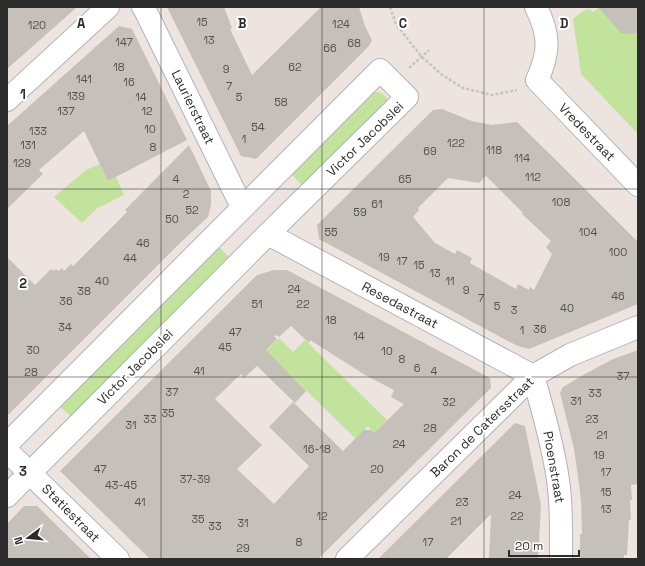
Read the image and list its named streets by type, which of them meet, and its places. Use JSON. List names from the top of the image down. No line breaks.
{"streets":{"street":["Laurierstraat","Vredestraat","Victor Jacobslei","Resedastraat","Baron de Catersstraat","Pioenstraat","Statiestraat"]},"crossings":[["Laurierstraat","Victor Jacobslei"],["Victor Jacobslei","Resedastraat"],["Victor Jacobslei","Statiestraat"],["Resedastraat","Baron de Catersstraat"],["Resedastraat","Pioenstraat"],["Baron de Catersstraat","Pioenstraat"]],"house_numbers":["15","124","120","13","147","68","66","18","62","9","141","16","7","139","14","5","58","137","12","54","10","133","1","122","131","8","118","69","114","129","112","4","65","2","108","61","52","59","50","55","104","46","100","19","44","17","15","13","40","11","24","9","38","46","7","36","51","22","5","40","3","18","34","36","1","47","14","45","30","10","8","6","41","4","28","37","37","33","31","32","35","33","23","31","28","21","24","16-18","19","47","20","17","37-39","43-45","15","24","41","23","13","12","22","35","21","31","33","8","17","29"],"scale_bar":"20 m","north":"left","grid":{"columns":["A","B","C","D"],"rows":["1","2","3"]}}
